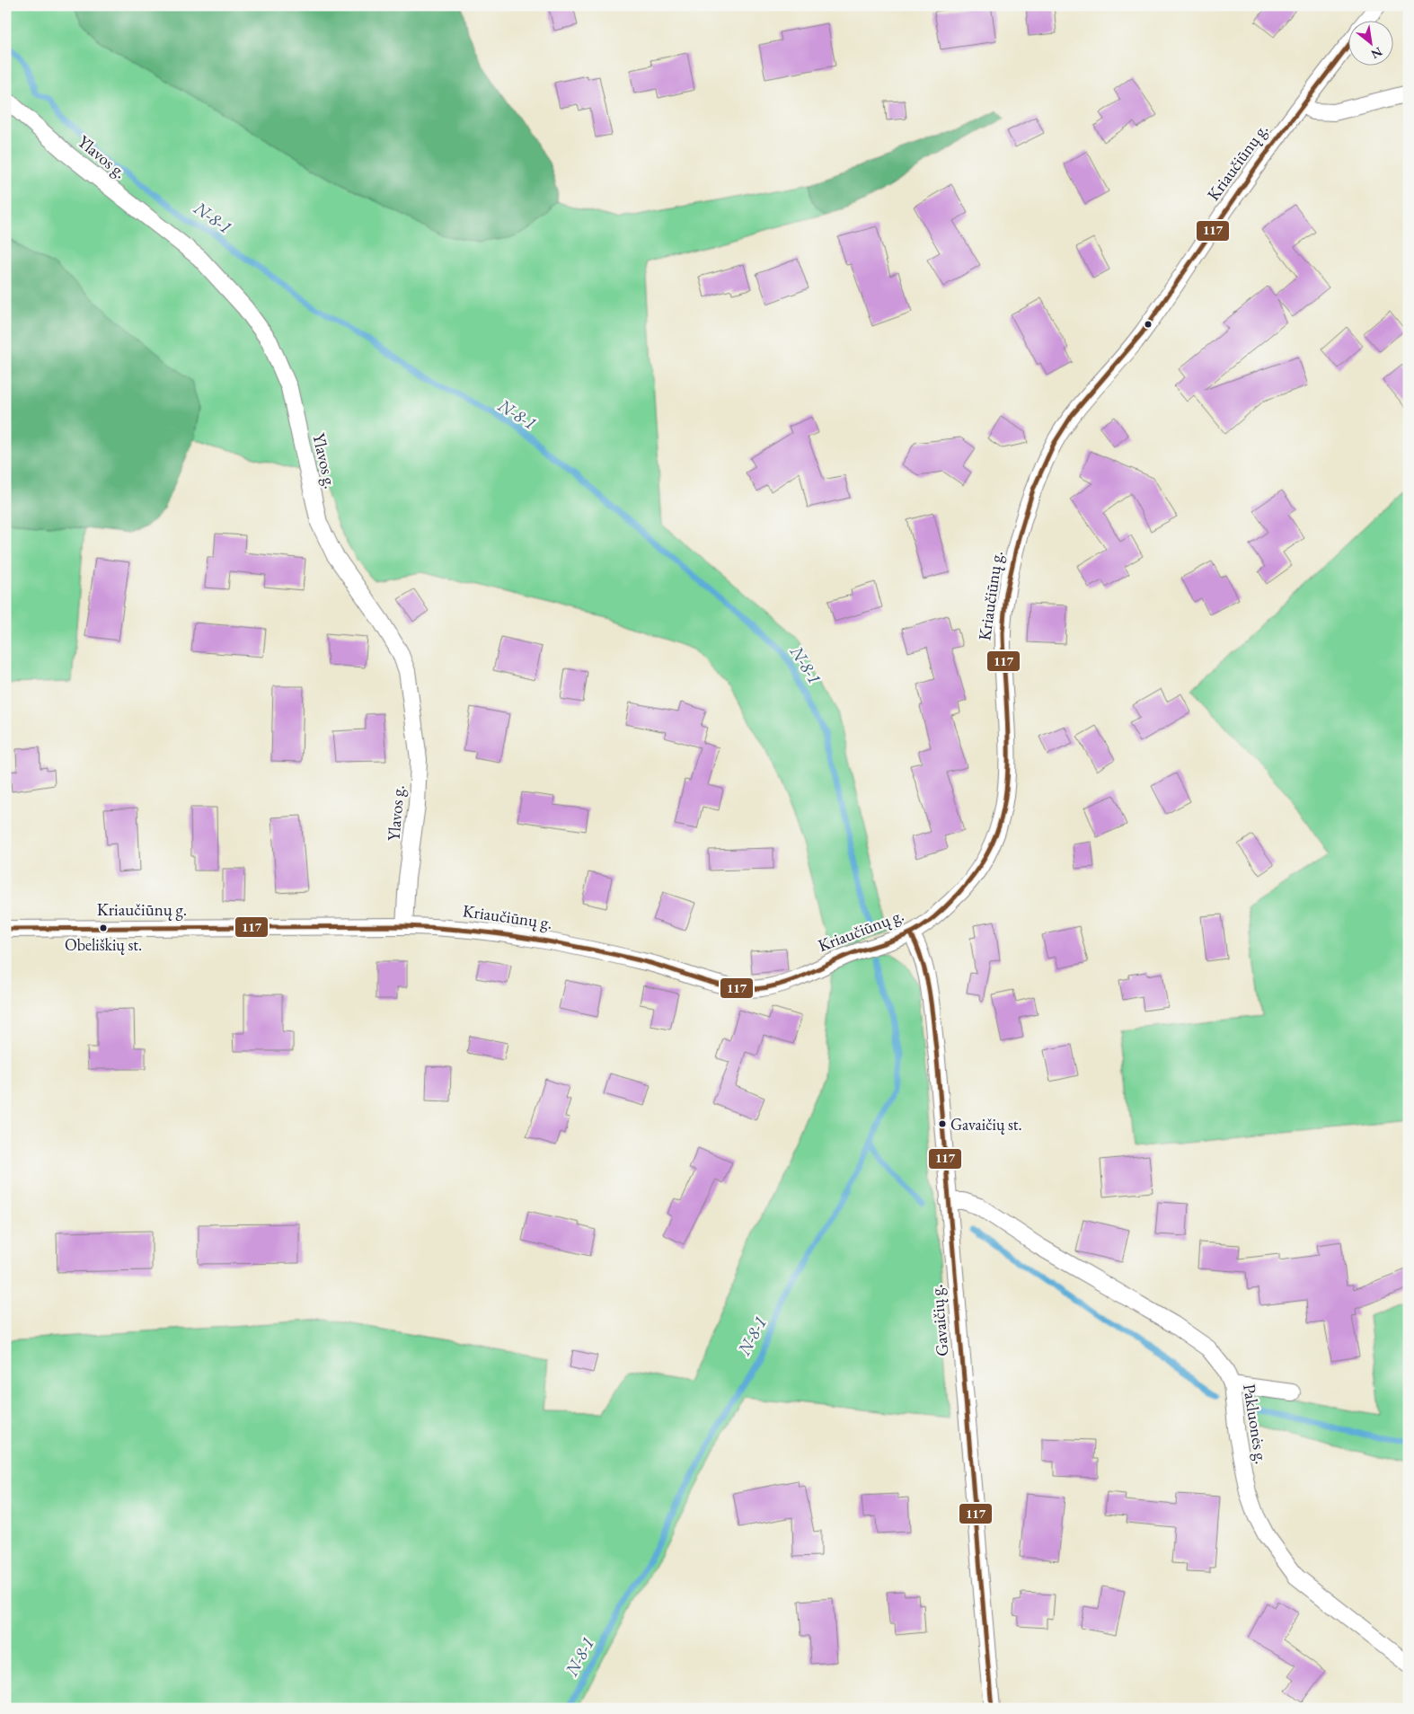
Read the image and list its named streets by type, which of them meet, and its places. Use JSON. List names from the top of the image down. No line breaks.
{"streets":{"street":["Ylavos g.","Kriaučiūnų g.","Gavaičių g.","Pakluonės g."]},"crossings":[["Ylavos g.","Kriaučiūnų g."],["Kriaučiūnų g.","Gavaičių g."],["Gavaičių g.","Pakluonės g."]],"water":["N-8-1"],"places":["Obeliškių st.","Gavaičių st."],"lines":["transit line 117"],"north":"bottom right"}
